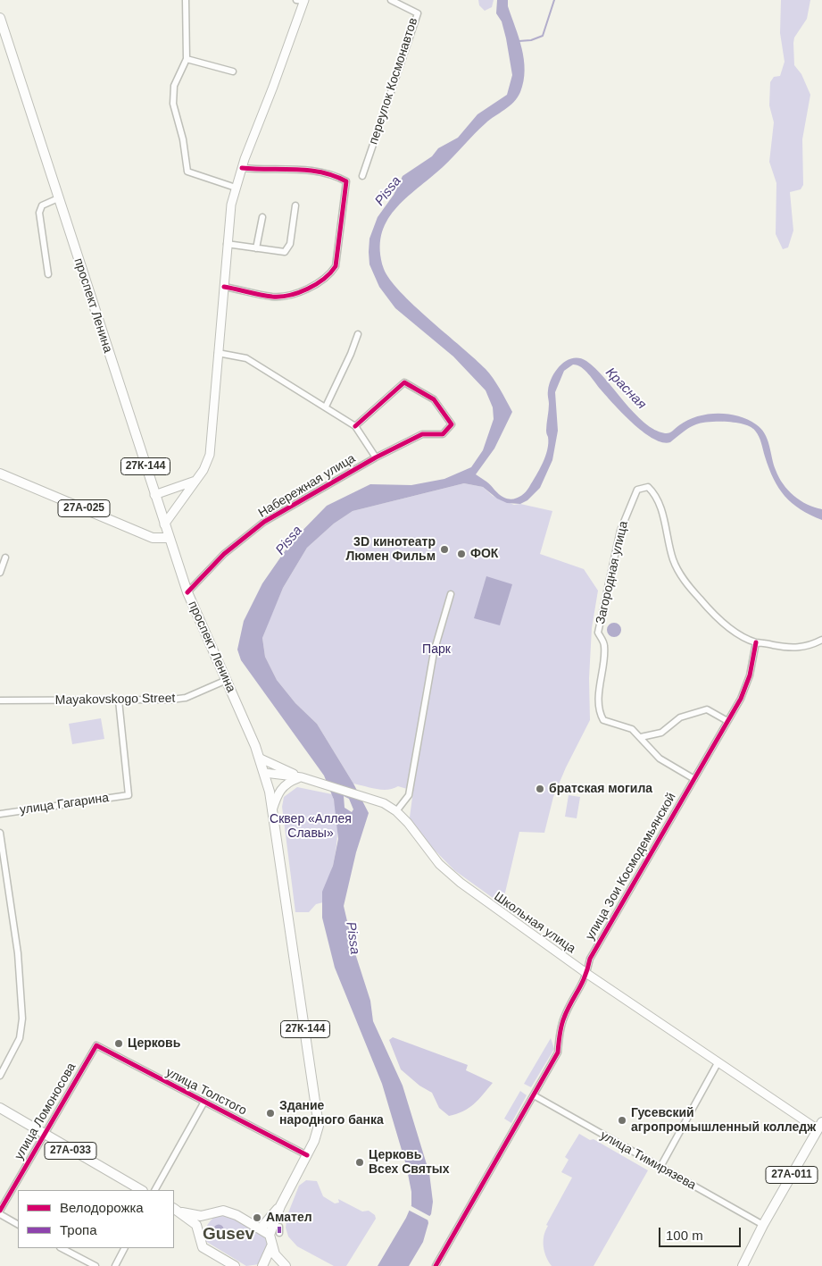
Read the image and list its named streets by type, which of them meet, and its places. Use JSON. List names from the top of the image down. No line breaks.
{"streets":{"main road":["проспект Ленина","27К-144","27А-025","Школьная улица","27А-033","27А-011"],"street":["переулок Космонавтов","Набережная улица","Загородная улица","Mayakovskogo Street","улица Гагарина","улица Зои Космодемьянской","улица Толстого","улица Ломоносова","улица Тимирязева"]},"crossings":[["проспект Ленина","Набережная улица"],["проспект Ленина","27А-025"],["проспект Ленина","Mayakovskogo Street"],["проспект Ленина","Школьная улица"],["проспект Ленина","улица Толстого"],["Загородная улица","улица Зои Космодемьянской"],["Mayakovskogo Street","улица Гагарина"],["улица Зои Космодемьянской","Школьная улица"],["улица Зои Космодемьянской","улица Тимирязева"],["Школьная улица","27А-011"],["улица Толстого","улица Ломоносова"],["улица Ломоносова","27А-033"],["улица Тимирязева","27А-011"]],"districts":["Gusev"],"water":["Pissa","Красная"],"parks":["Парк","Сквер «Аллея Славы»"],"places":["3D кинотеатр Люмен Фильм","ФОК","братская могила","Церковь","Здание народного банка","Гусевский агропромышленный колледж","Церковь Всех Святых","Амател"],"legend":["Велодорожка","Тропа"],"scale_bar":"100 m"}
